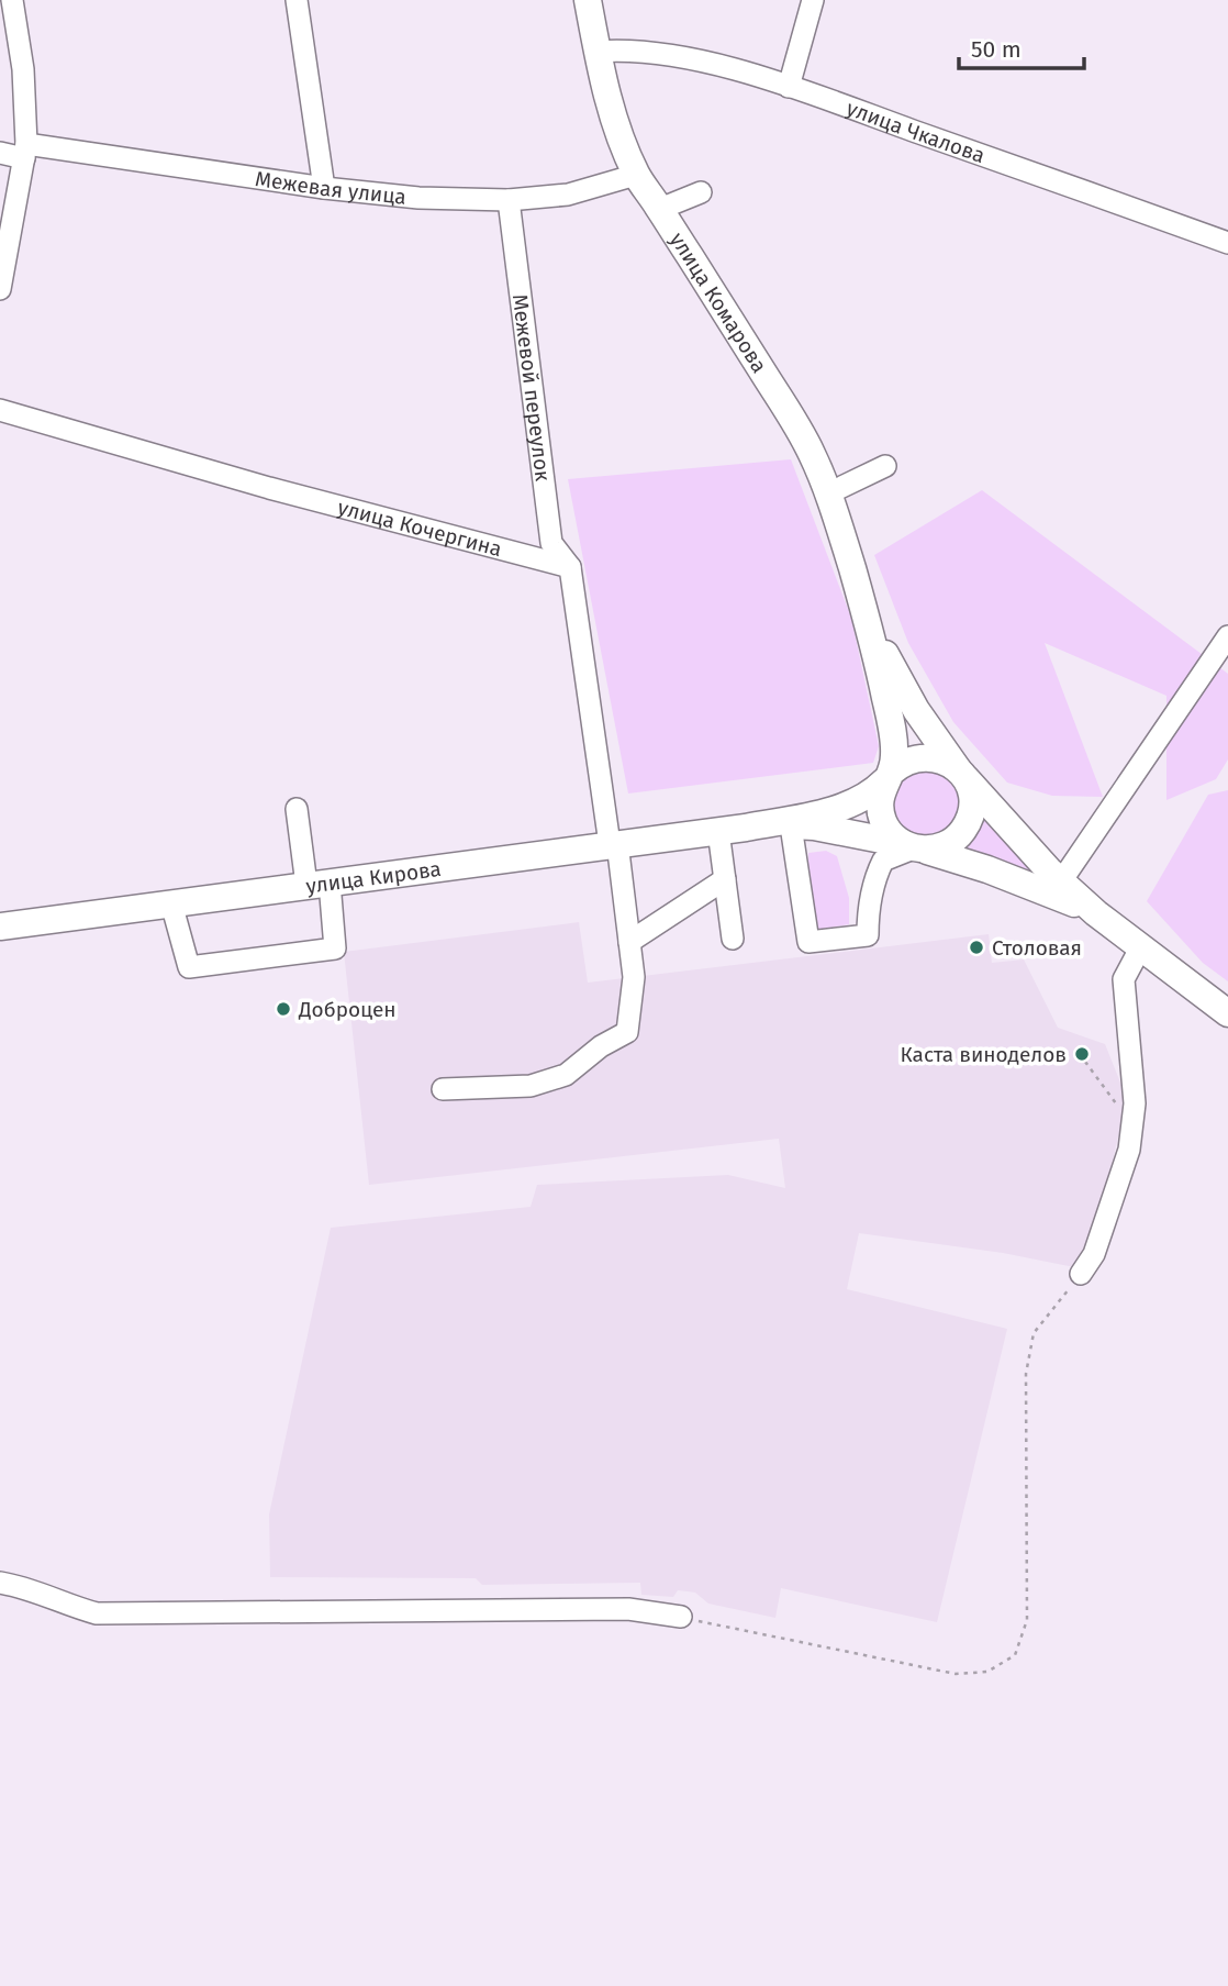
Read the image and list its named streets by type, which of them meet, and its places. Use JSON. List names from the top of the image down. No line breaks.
{"streets":{"main road":["улица Комарова","улица Кирова"],"street":["улица Чкалова","Межевая улица","Межевой переулок","улица Кочергина"]},"crossings":[["улица Чкалова","улица Комарова"],["Межевая улица","улица Комарова"],["Межевая улица","Межевой переулок"],["Межевой переулок","улица Кочергина"]],"places":["Столовая","Доброцен","Каста виноделов"],"scale_bar":"50 m"}
